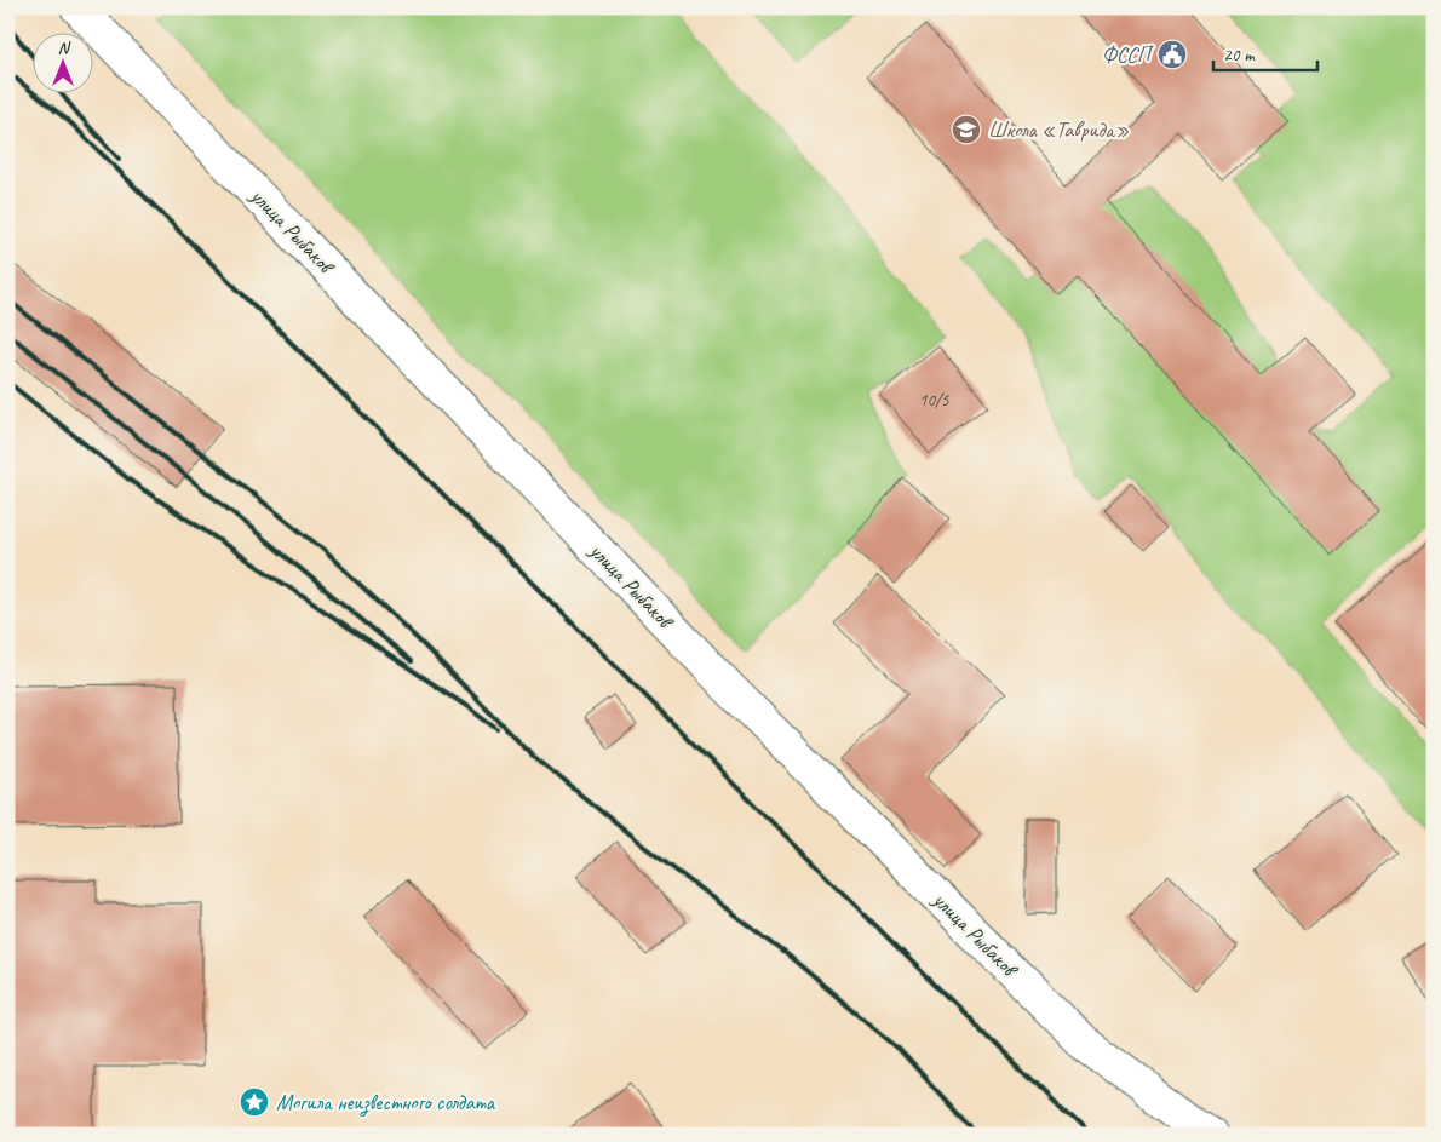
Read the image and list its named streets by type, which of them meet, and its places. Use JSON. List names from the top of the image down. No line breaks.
{"streets":{"street":["улица Рыбаков"]},"places":{"public building":["ФССП"],"school or university":["Школа «Таврида»"],"place":["Могила неизвестного солдата"]},"house_numbers":["10/5"],"scale_bar":"20 m","north":"top"}
